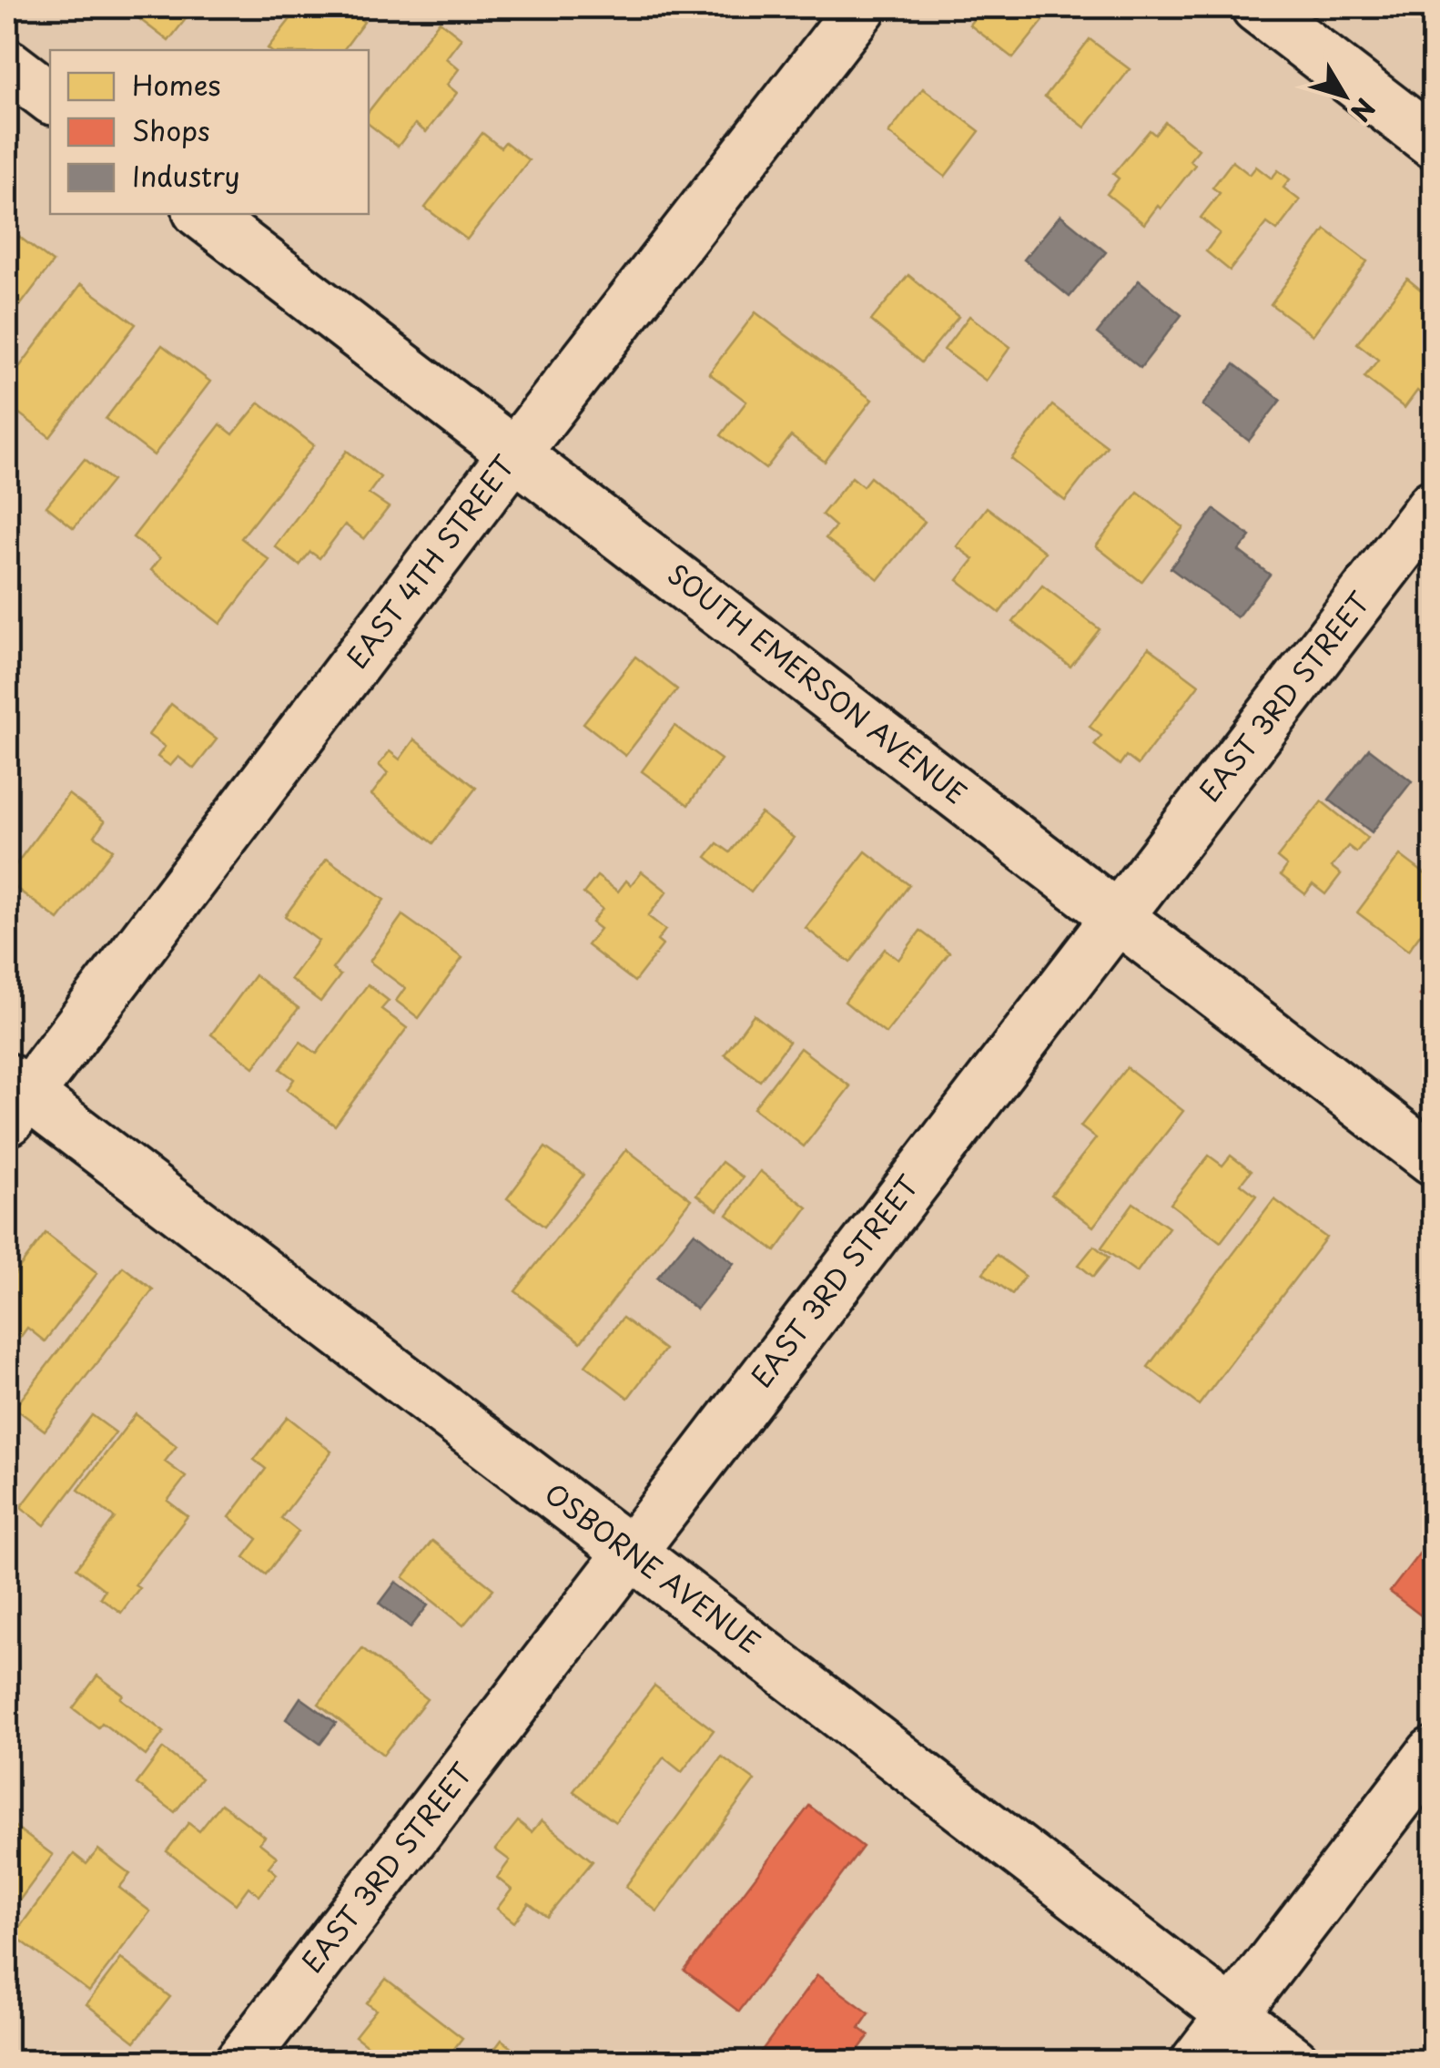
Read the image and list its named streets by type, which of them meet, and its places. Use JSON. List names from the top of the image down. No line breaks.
{"streets":{"street":["EAST 4TH STREET","SOUTH EMERSON AVENUE","EAST 3RD STREET","OSBORNE AVENUE"]},"crossings":[["EAST 4TH STREET","SOUTH EMERSON AVENUE"],["EAST 4TH STREET","OSBORNE AVENUE"],["SOUTH EMERSON AVENUE","EAST 3RD STREET"],["EAST 3RD STREET","OSBORNE AVENUE"]],"legend":["Homes","Shops","Industry"],"north":"bottom right"}
